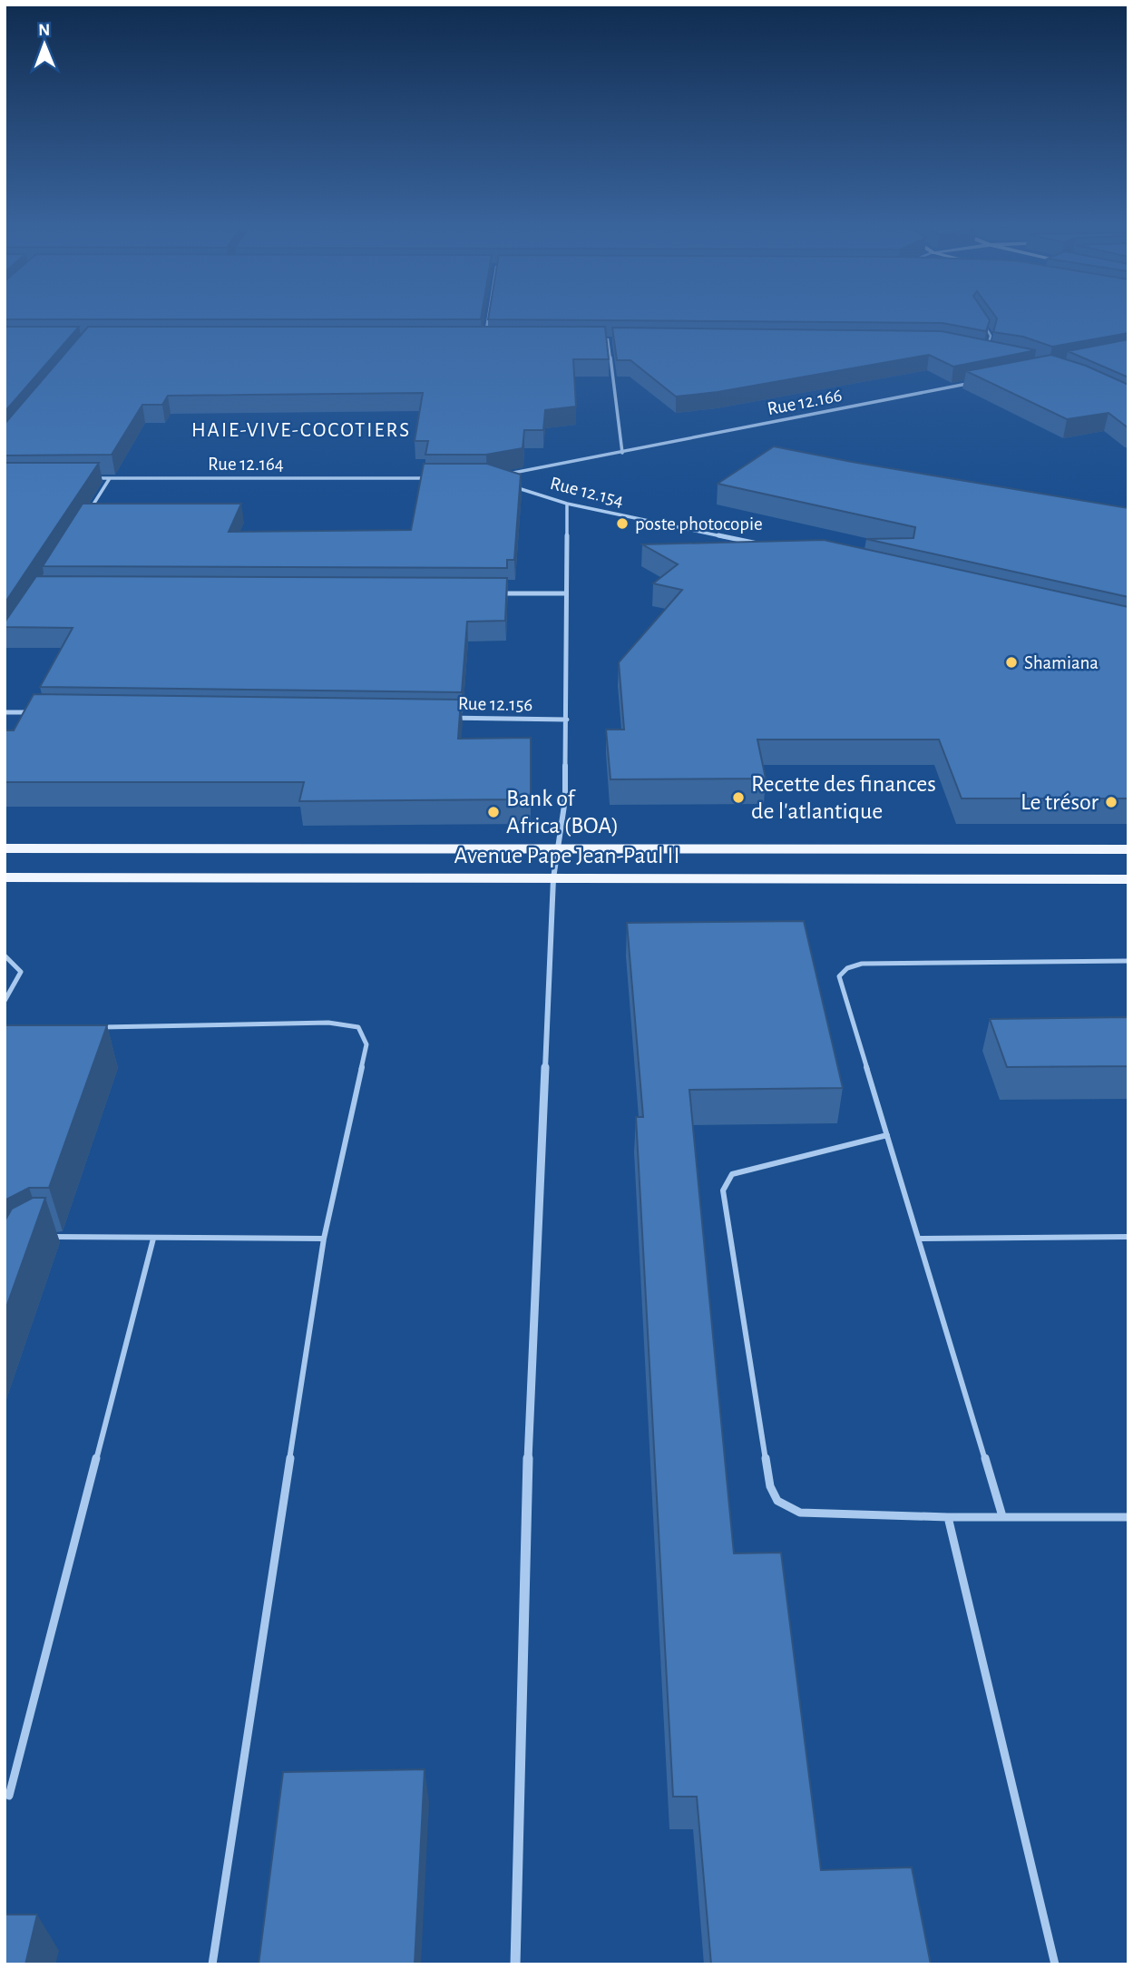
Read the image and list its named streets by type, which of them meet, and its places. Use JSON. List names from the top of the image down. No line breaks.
{"streets":{"main road":["Avenue Pape Jean-Paul II"],"street":["Rue 12.166","Rue 12.164","Rue 12.154","Rue 12.156"]},"districts":["HAIE-VIVE-COCOTIERS"],"places":["poste photocopie","Shamiana","Recette des finances de l'atlantique","Le trésor","Bank of Africa (BOA)"],"north":"top"}
